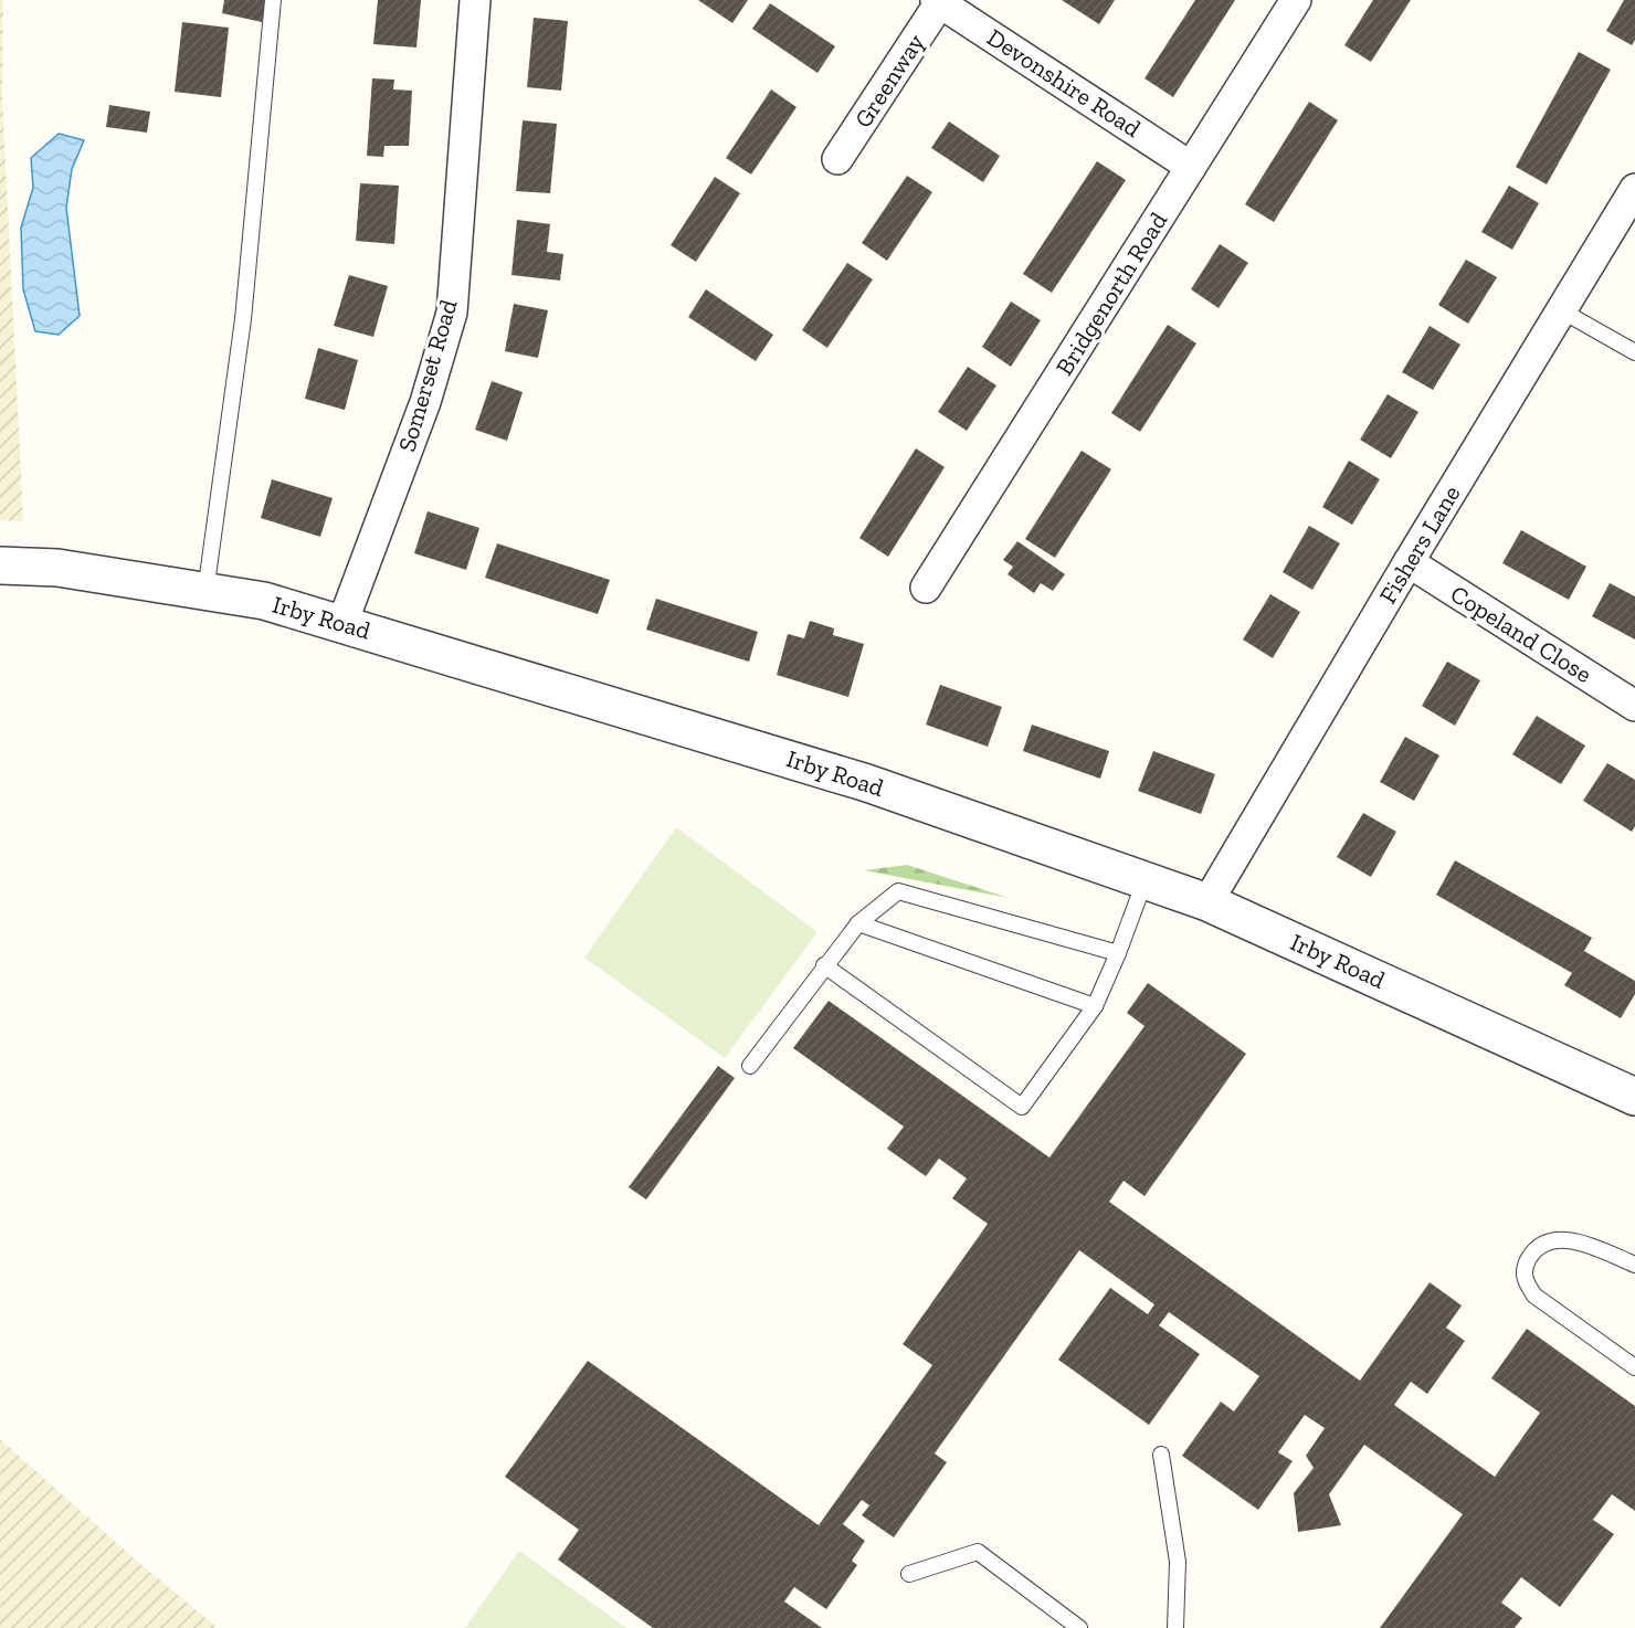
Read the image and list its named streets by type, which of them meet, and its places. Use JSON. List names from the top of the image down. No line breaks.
{"streets":{"street":["Greenway","Devonshire Road","Bridgenorth Road","Somerset Road","Fishers Lane","Irby Road","Copeland Close"]},"crossings":[["Greenway","Devonshire Road"],["Devonshire Road","Bridgenorth Road"],["Somerset Road","Irby Road"],["Fishers Lane","Irby Road"],["Fishers Lane","Copeland Close"]]}
